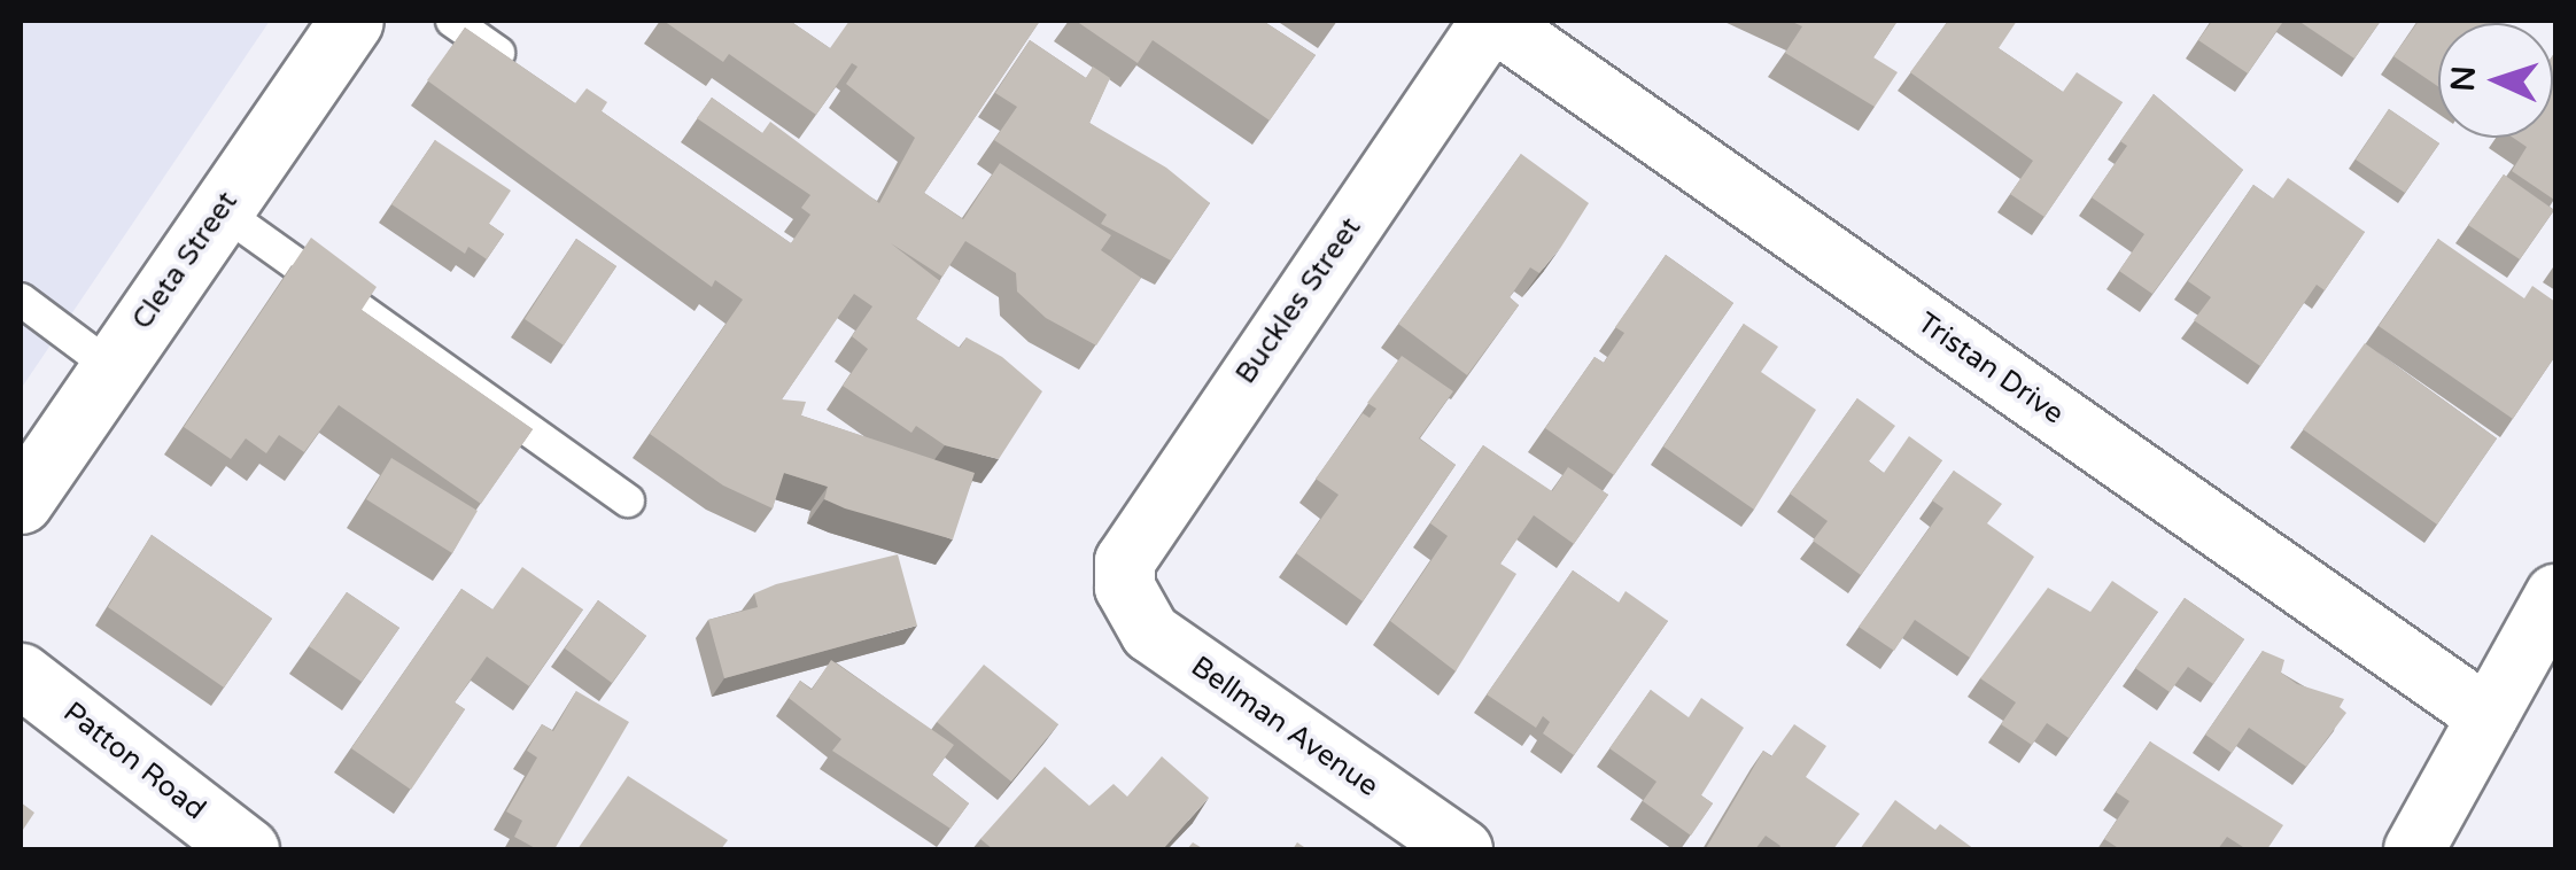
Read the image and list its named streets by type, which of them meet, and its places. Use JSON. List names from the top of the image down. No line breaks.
{"streets":{"street":["Cleta Street","Buckles Street","Tristan Drive","Bellman Avenue","Patton Road"]},"crossings":[["Buckles Street","Tristan Drive"],["Buckles Street","Bellman Avenue"]],"north":"left"}
